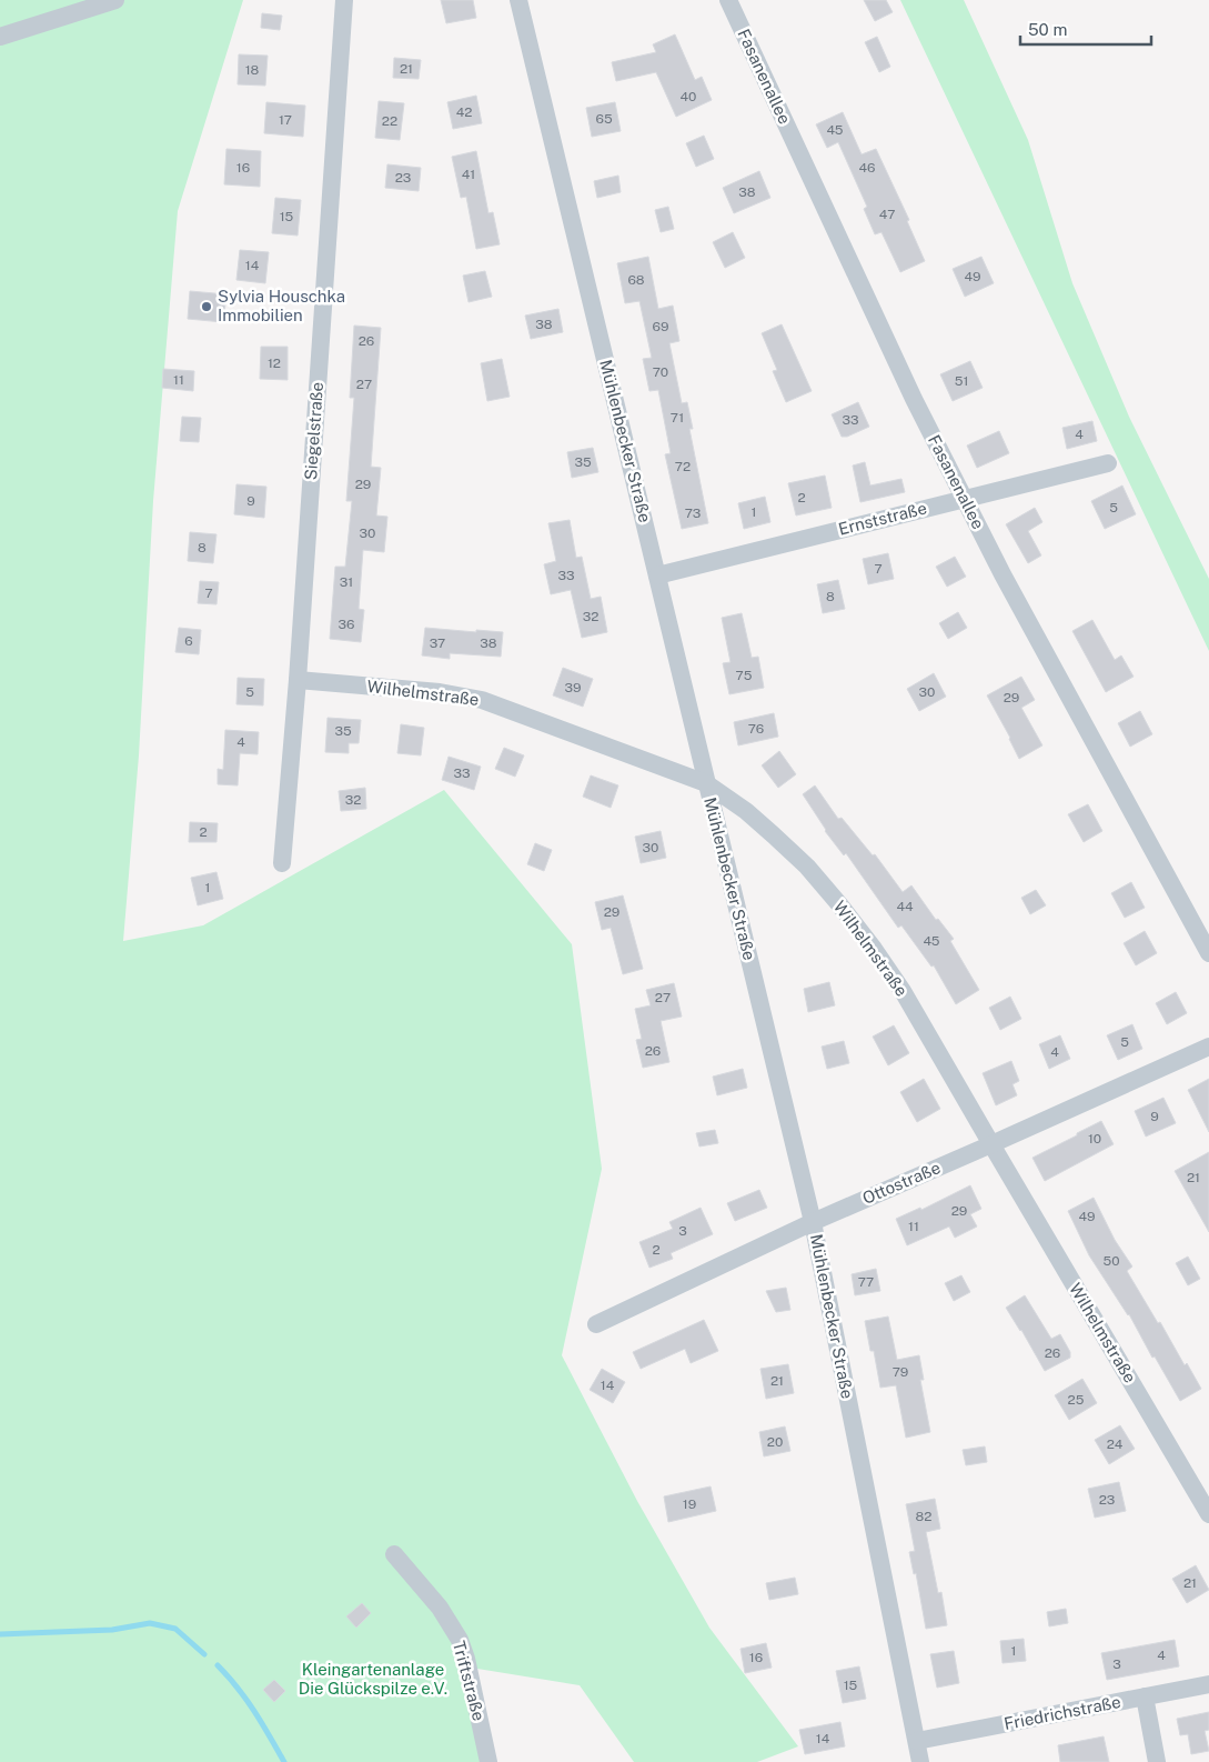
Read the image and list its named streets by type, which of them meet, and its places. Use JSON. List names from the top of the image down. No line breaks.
{"streets":{"street":["Fasanenallee","Siegelstraße","Mühlenbecker Straße","Ernststraße","Wilhelmstraße","Ottostraße","Triftstraße","Friedrichstraße"]},"crossings":[["Fasanenallee","Ernststraße"],["Siegelstraße","Wilhelmstraße"],["Mühlenbecker Straße","Ernststraße"],["Mühlenbecker Straße","Wilhelmstraße"],["Mühlenbecker Straße","Ottostraße"],["Mühlenbecker Straße","Friedrichstraße"],["Wilhelmstraße","Ottostraße"]],"parks":["Kleingartenanlage Die Glückspilze e.V."],"places":["Sylvia Houschka Immobilien"],"house_numbers":["21","18","40","42","65","17","22","45","16","46","41","23","38","47","15","14","49","68","38","69","26","12","70","11","51","27","71","33","4","35","72","29","2","9","5","1","73","30","8","7","33","31","7","8","32","36","6","37","38","75","39","5","30","29","76","35","4","33","32","2","30","1","44","29","45","27","5","26","4","9","10","21","29","49","11","3","2","50","77","26","79","21","14","25","20","24","23","19","82","21","1","4","16","3","15","14"],"scale_bar":"50 m"}
